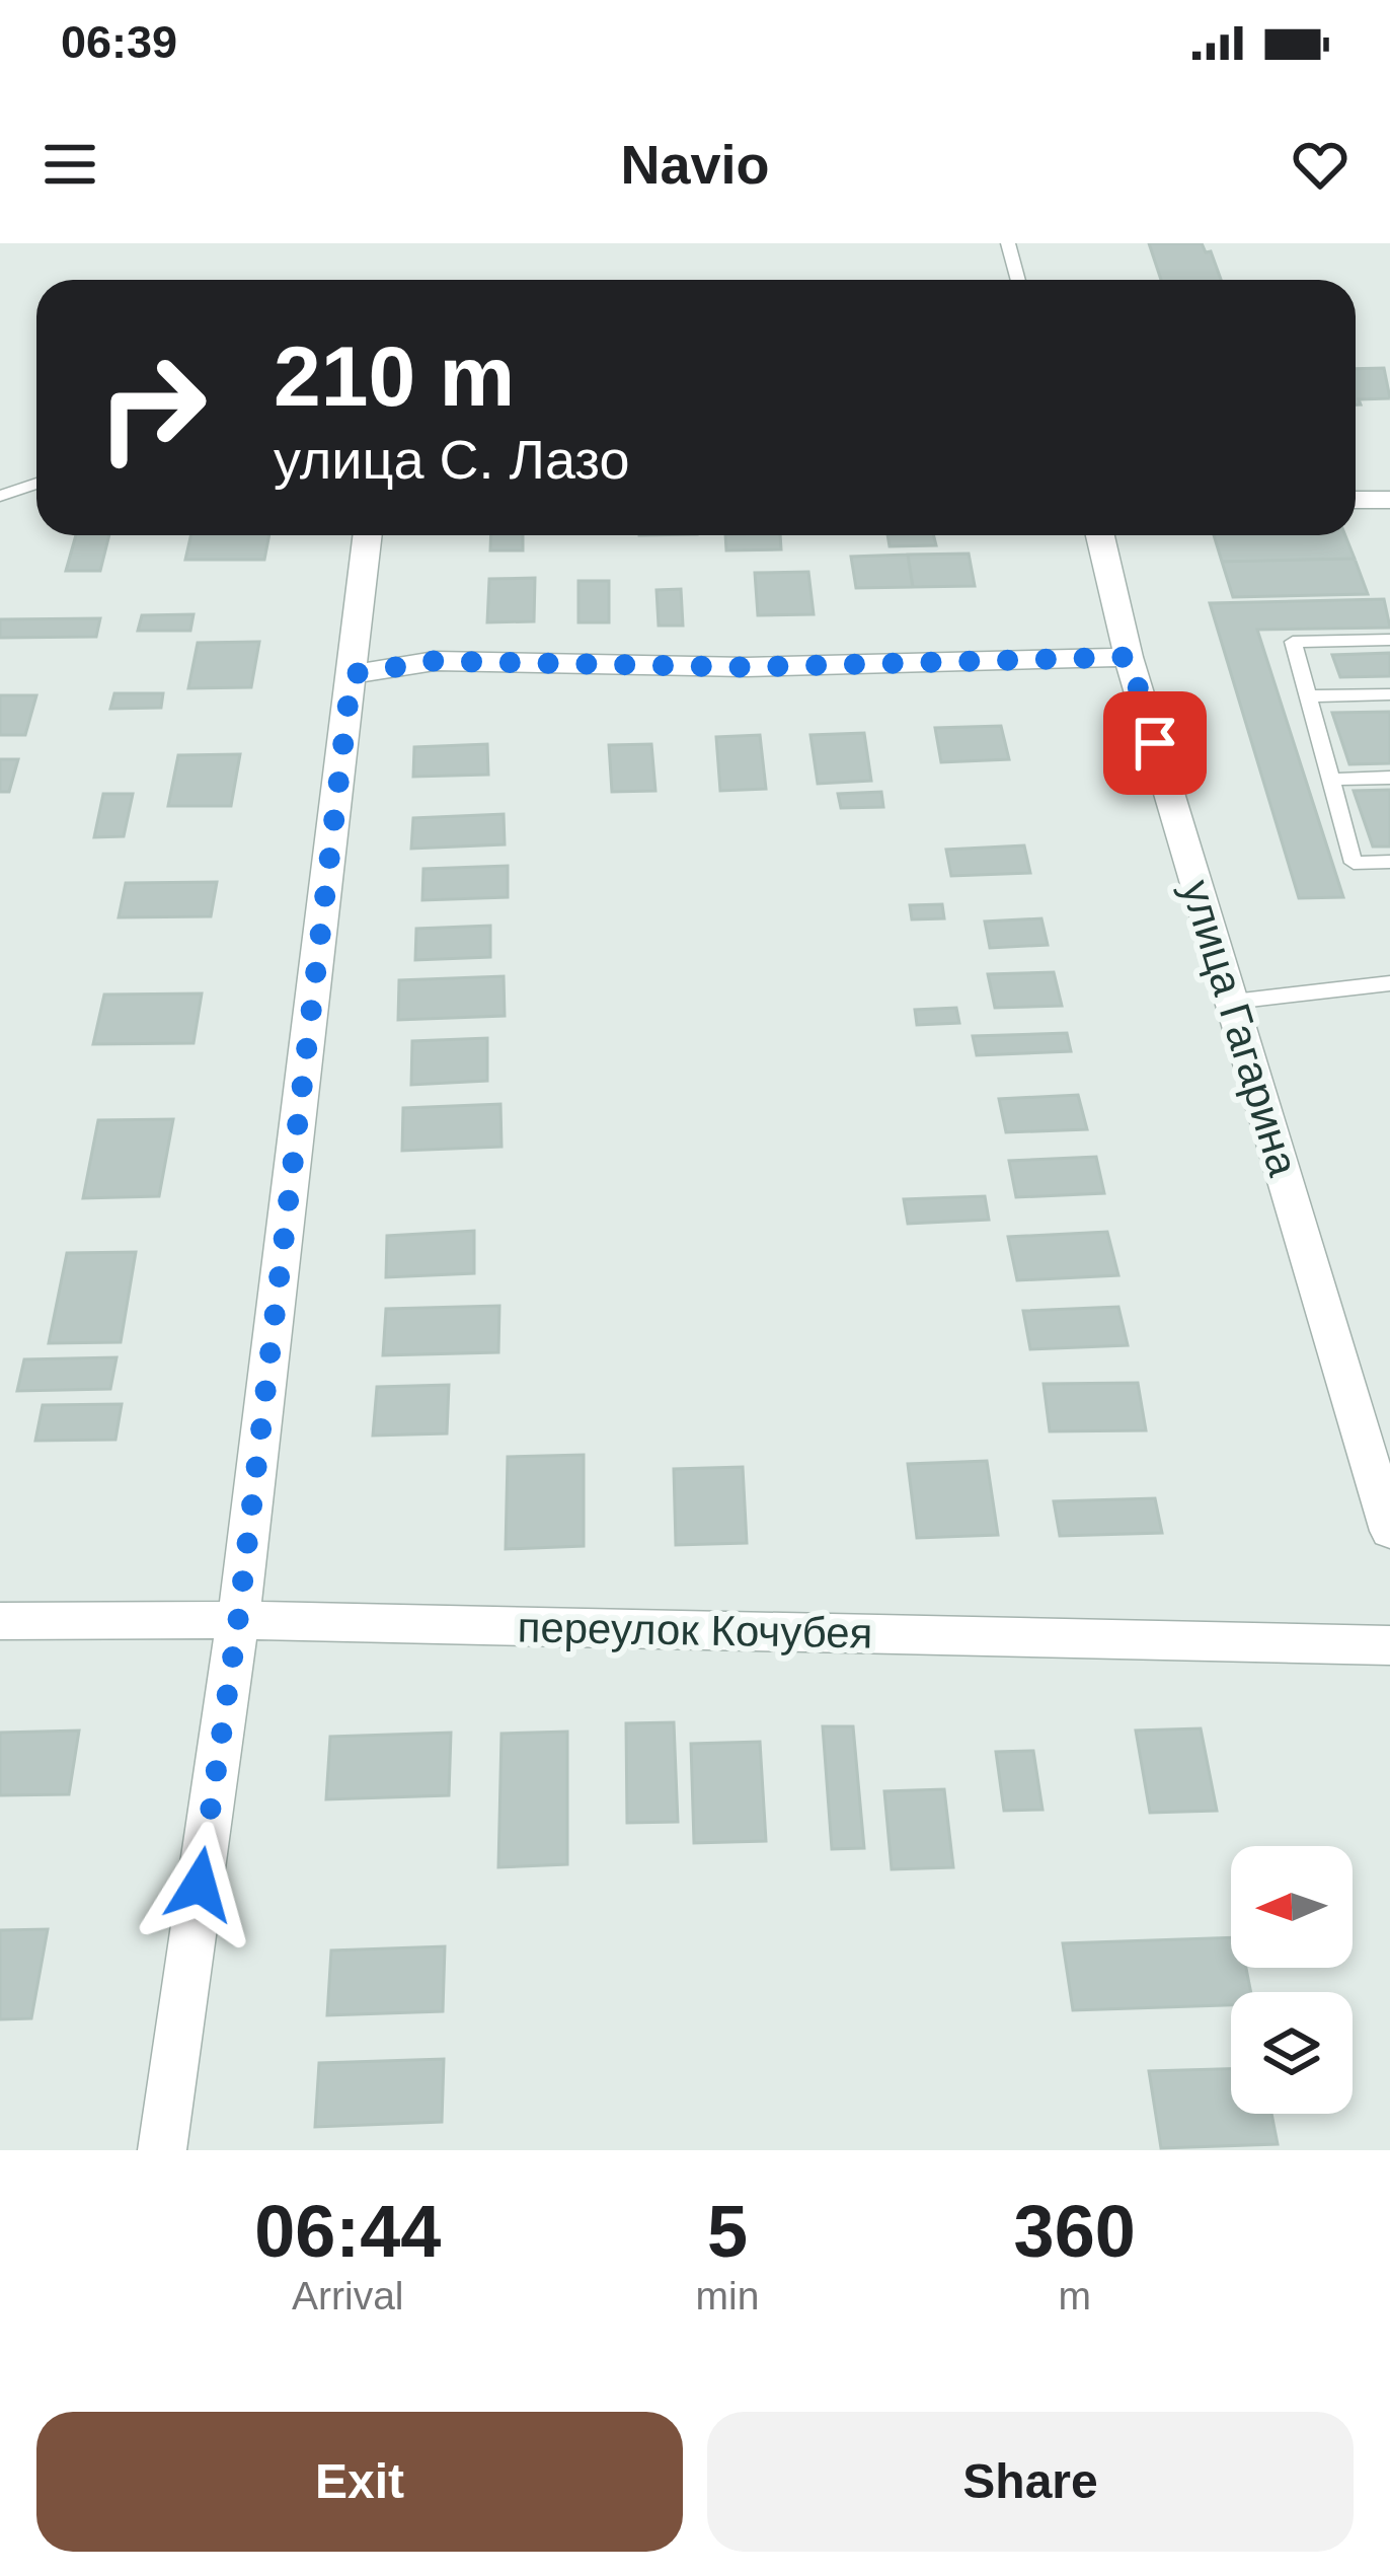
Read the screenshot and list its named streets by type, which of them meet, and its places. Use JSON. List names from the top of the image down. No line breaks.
{"streets":{"street":["улица Гагарина","переулок Кочубея"]},"north":"left","page":{"status":"06:39","header":"Navio","turn":["210 m","улица С. Лазо"],"eta":["06:44","Arrival","5","min","360","m"],"buttons":["Exit","Share"]}}
